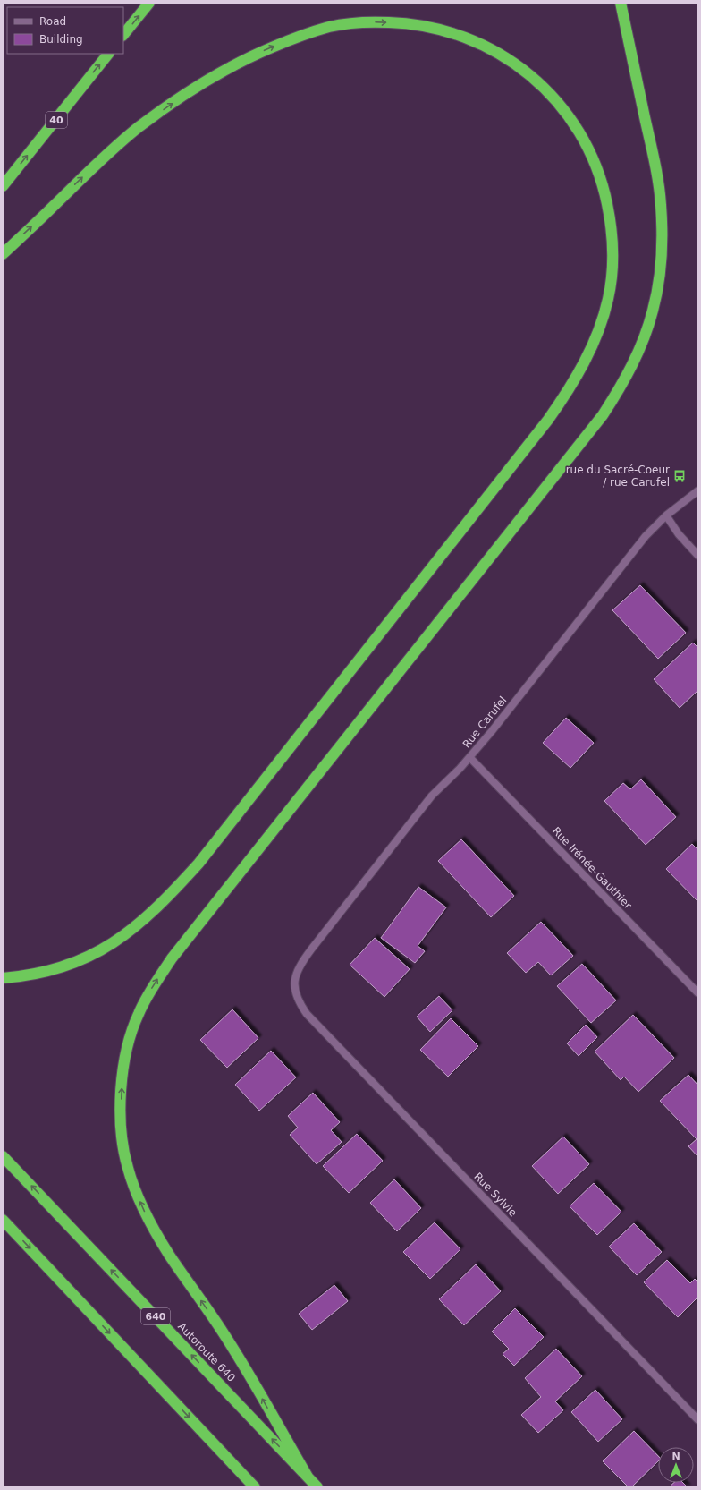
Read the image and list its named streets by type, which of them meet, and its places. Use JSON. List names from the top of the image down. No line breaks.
{"streets":{"highway":["40","640","Autoroute 640"],"street":["Rue Carufel","Rue Irénée-Gauthier","Rue Sylvie"]},"crossings":[["Rue Carufel","Rue Irénée-Gauthier"],["Rue Carufel","Rue Sylvie"]],"places":{"bus stop":["rue du Sacré-Coeur / rue Carufel"]},"legend":["Road","Building"],"north":"top"}
